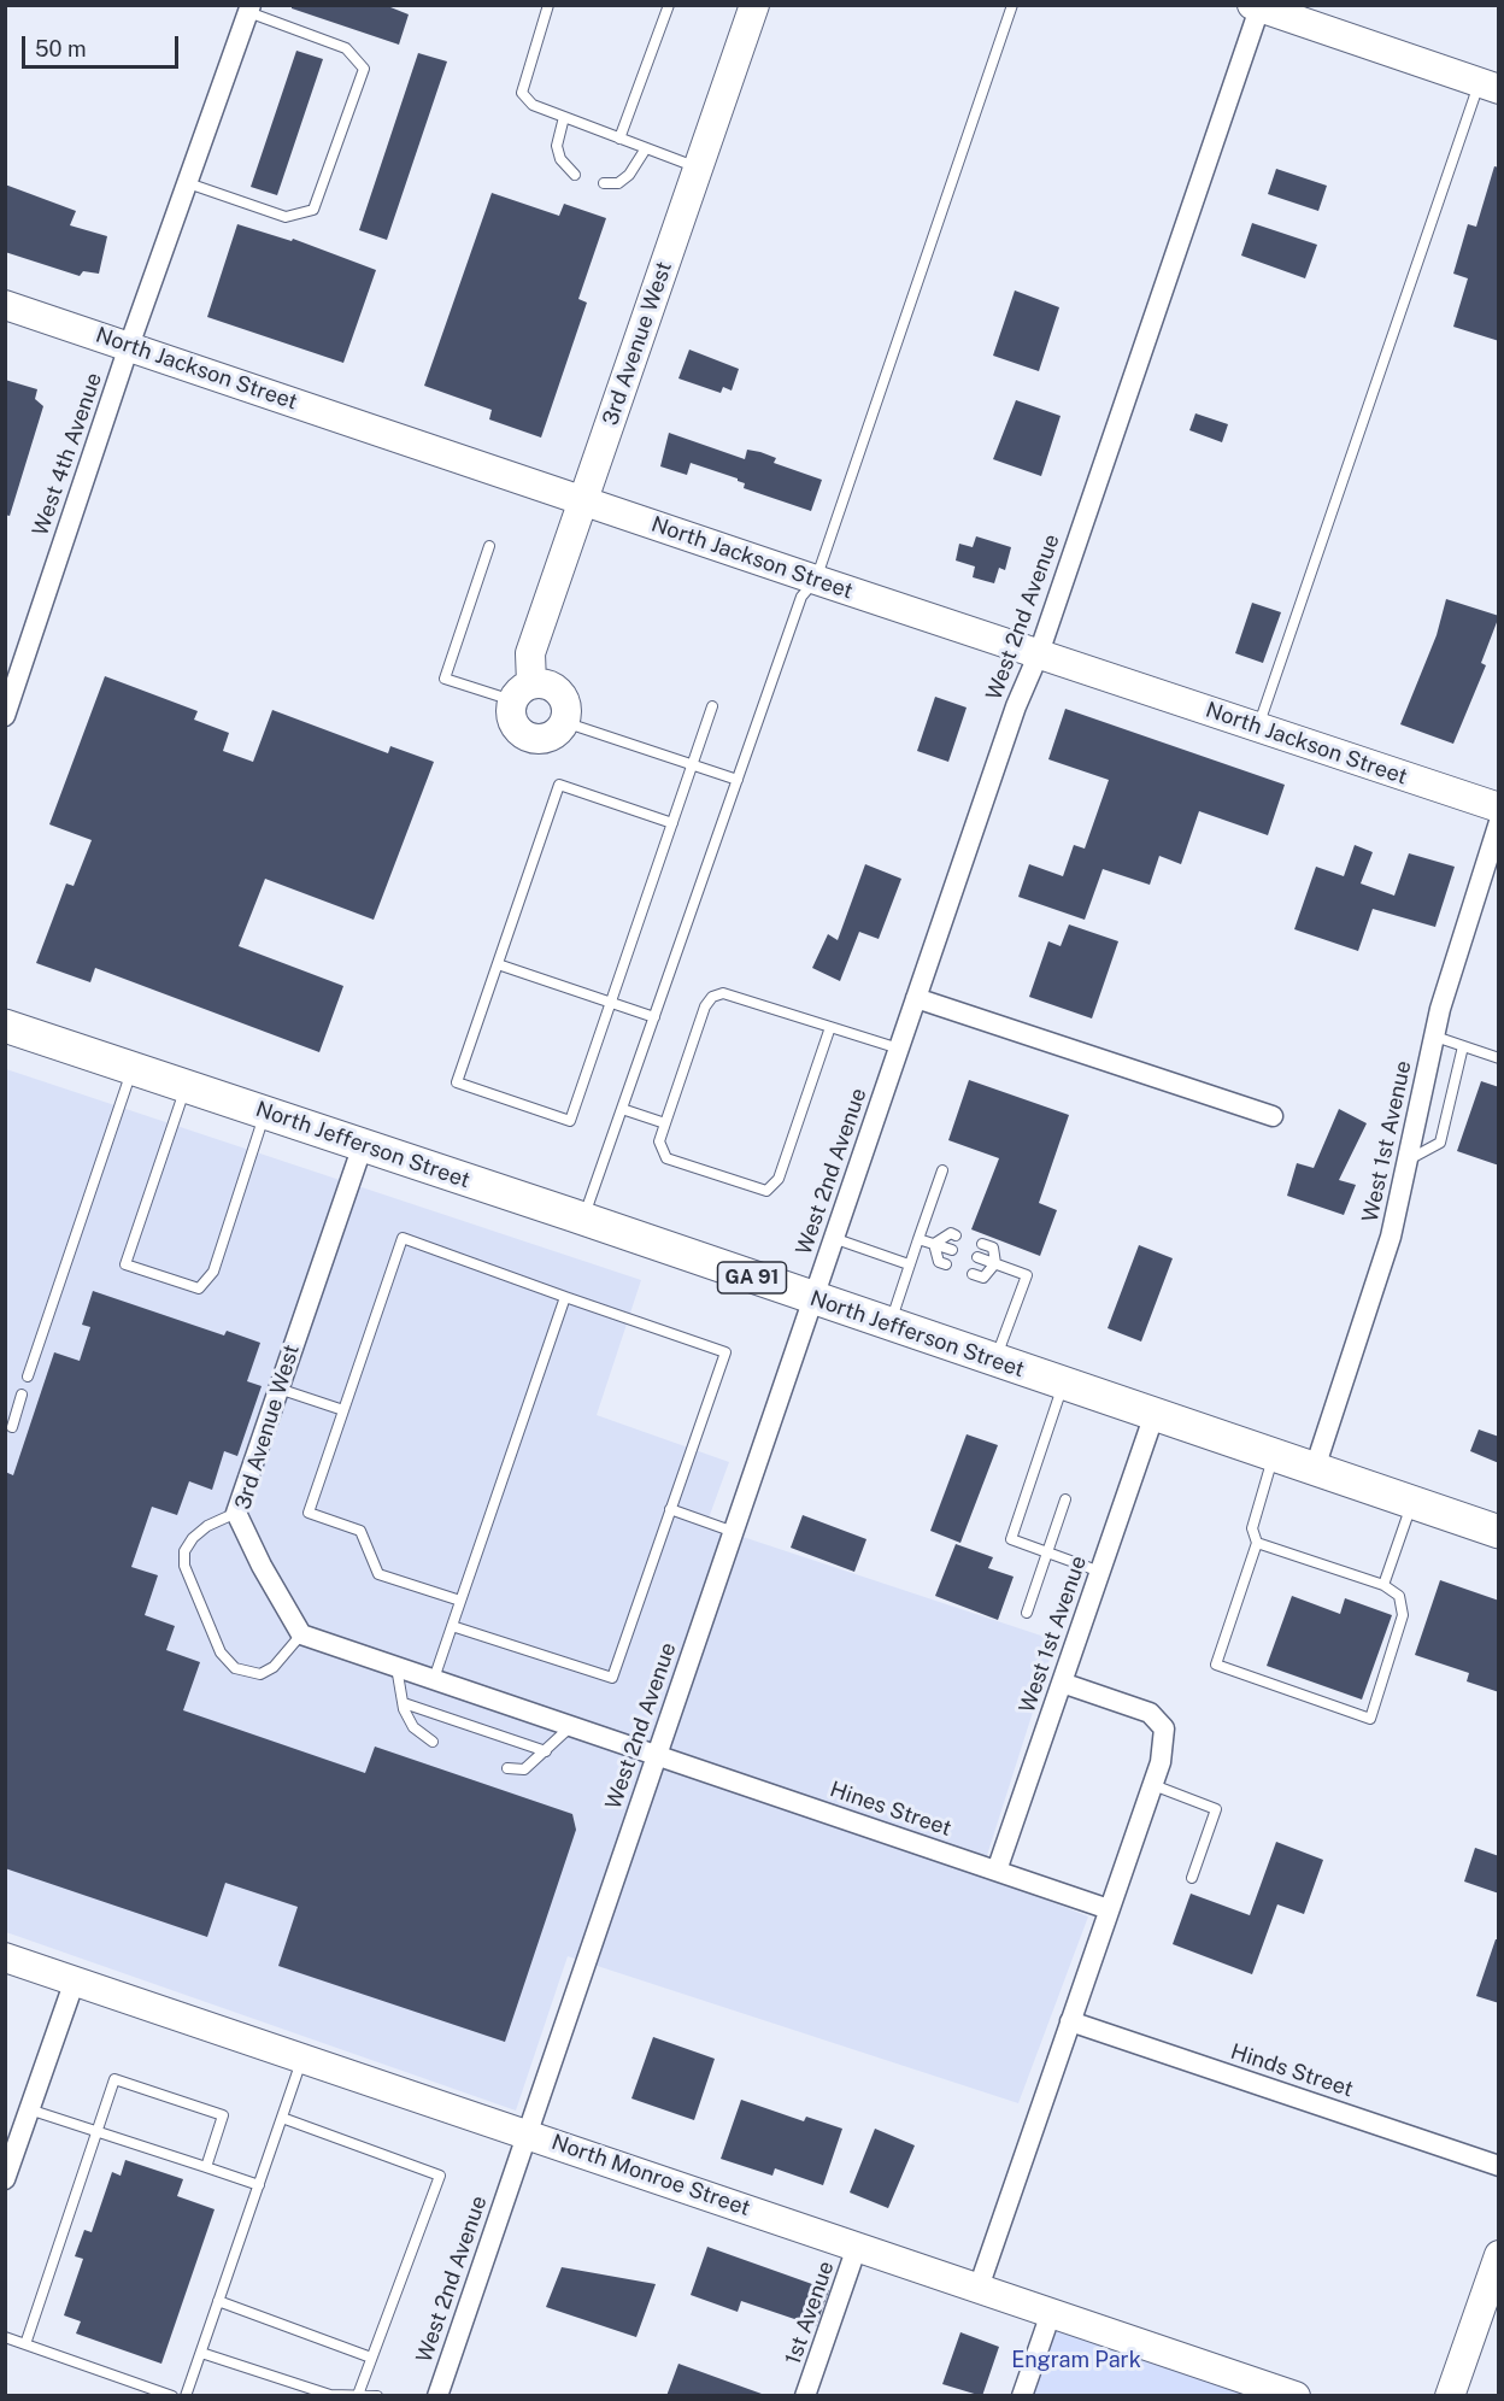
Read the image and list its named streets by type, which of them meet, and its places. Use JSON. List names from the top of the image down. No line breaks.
{"streets":{"main road":["North Jefferson Street","GA 91"],"street":["3rd Avenue West","North Jackson Street","West 4th Avenue","West 2nd Avenue","West 1st Avenue","Hines Street","Hinds Street","North Monroe Street","1st Avenue"]},"crossings":[["3rd Avenue West","North Jackson Street"],["3rd Avenue West","North Jefferson Street"],["North Jackson Street","West 4th Avenue"],["North Jackson Street","West 2nd Avenue"],["West 2nd Avenue","North Jefferson Street"],["West 2nd Avenue","Hines Street"],["West 2nd Avenue","North Monroe Street"],["West 1st Avenue","North Jefferson Street"],["West 1st Avenue","Hines Street"],["North Monroe Street","1st Avenue"]],"parks":["Engram Park"],"scale_bar":"50 m"}
